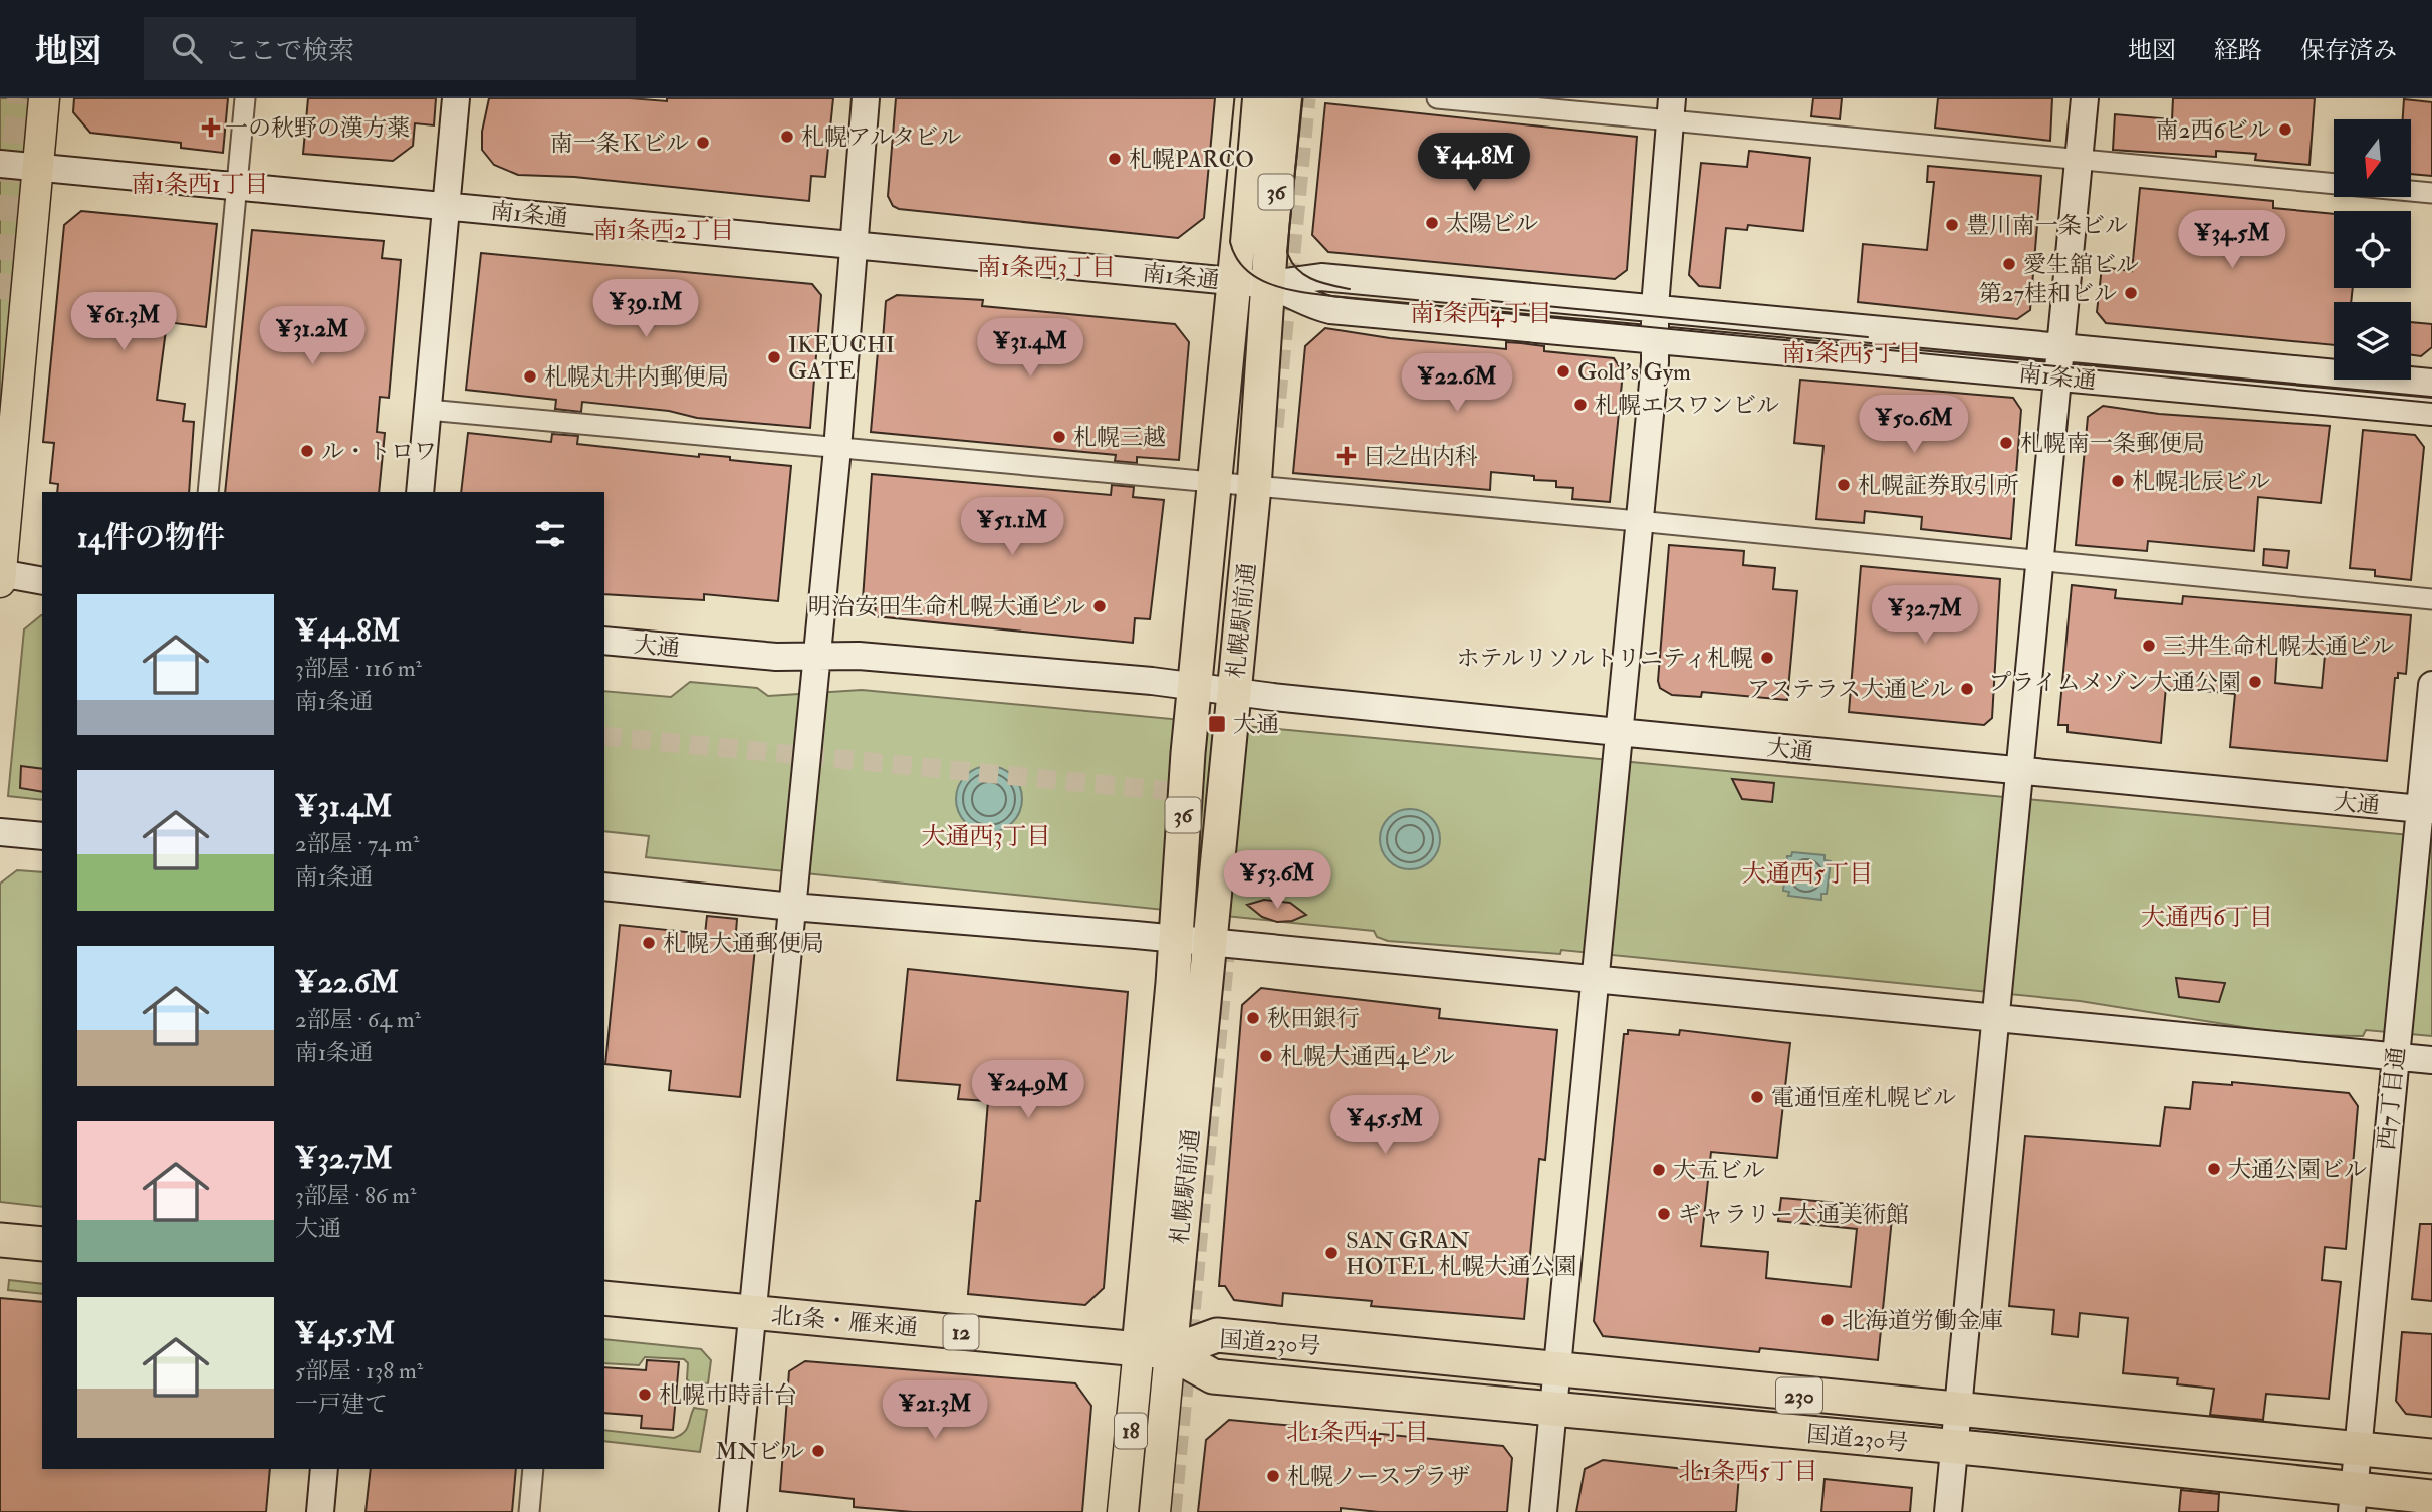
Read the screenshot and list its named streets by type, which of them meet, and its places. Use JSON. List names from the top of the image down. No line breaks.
{"streets":{"highway":["36","札幌駅前通","北1条・雁来通","12","国道230号","230"],"main road":["18"],"street":["南1条通","大通","西7丁目通"]},"crossings":[["南1条通","札幌駅前通"],["札幌駅前通","大通"],["札幌駅前通","北1条・雁来通"],["札幌駅前通","国道230号"],["札幌駅前通","18"],["大通","西7丁目通"],["西7丁目通","国道230号"],["北1条・雁来通","国道230号"],["北1条・雁来通","18"],["国道230号","18"]],"districts":["南1条西1丁目","南1条西2丁目","南1条西3丁目","南1条西4丁目","南1条西5丁目","大通西3丁目","大通西5丁目","大通西6丁目","北1条西4丁目","北1条西5丁目"],"places":{"health":["一の秋野の漢方薬","日之出内科"],"other":["南2西6ビル","札幌アルタビル","南一条Ｋビル","札幌PARCO","太陽ビル","豊川南一条ビル","愛生舘ビル","第27桂和ビル","IKEUCHI GATE","Gold's Gym","札幌丸井内郵便局","札幌エスワンビル","札幌三越","札幌南一条郵便局","ル・トロワ","札幌北辰ビル","札幌証券取引所","明治安田生命札幌大通ビル","三井生命札幌大通ビル","ホテルリソルトリニティ札幌","プライムメゾン大通公園","アステラス大通ビル","札幌大通郵便局","秋田銀行","札幌大通西4ビル","電通恒産札幌ビル","大通公園ビル","大五ビル","ギャラリー大通美術館","SAN GRAN HOTEL 札幌大通公園","北海道労働金庫","札幌市時計台","MNビル","札幌ノースプラザ"],"transit":["大通"]},"north":"bottom","page":{"header":"地図","search":"ここで検索","nav":["地図","経路","保存済み"],"price":["¥44.8M","¥34.5M","¥39.1M","¥61.3M","¥31.2M","¥31.4M","¥22.6M","¥50.6M","¥51.1M","¥32.7M","¥53.6M","¥24.9M","¥45.5M","¥21.3M"],"heading":"14件の物件","list":[{"name":"¥44.8M","note":"3部屋 · 116 m² · 南1条通"},{"name":"¥31.4M","note":"2部屋 · 74 m² · 南1条通"},{"name":"¥22.6M","note":"2部屋 · 64 m² · 南1条通"},{"name":"¥32.7M","note":"3部屋 · 86 m² · 大通"},{"name":"¥45.5M","note":"5部屋 · 138 m² · 一戸建て"}]}}
